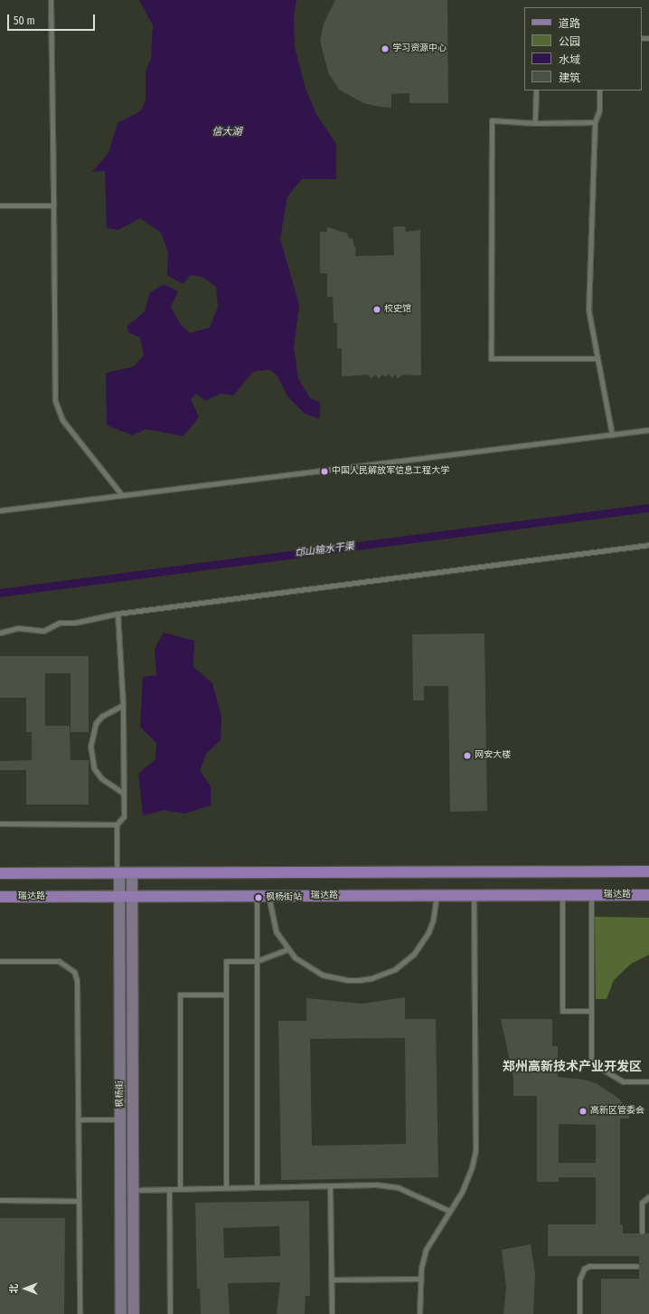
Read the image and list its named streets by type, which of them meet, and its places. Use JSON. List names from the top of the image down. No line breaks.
{"streets":{"main road":["瑞达路"],"street":["枫杨街"]},"crossings":[["瑞达路","枫杨街"]],"districts":["郑州高新技术产业开发区"],"water":["信大湖","邙山输水干渠"],"places":["学习资源中心","校史馆","中国人民解放军信息工程大学","网安大楼","枫杨街站","高新区管委会"],"legend":["道路","公园","水域","建筑"],"scale_bar":"50 m","north":"left"}
